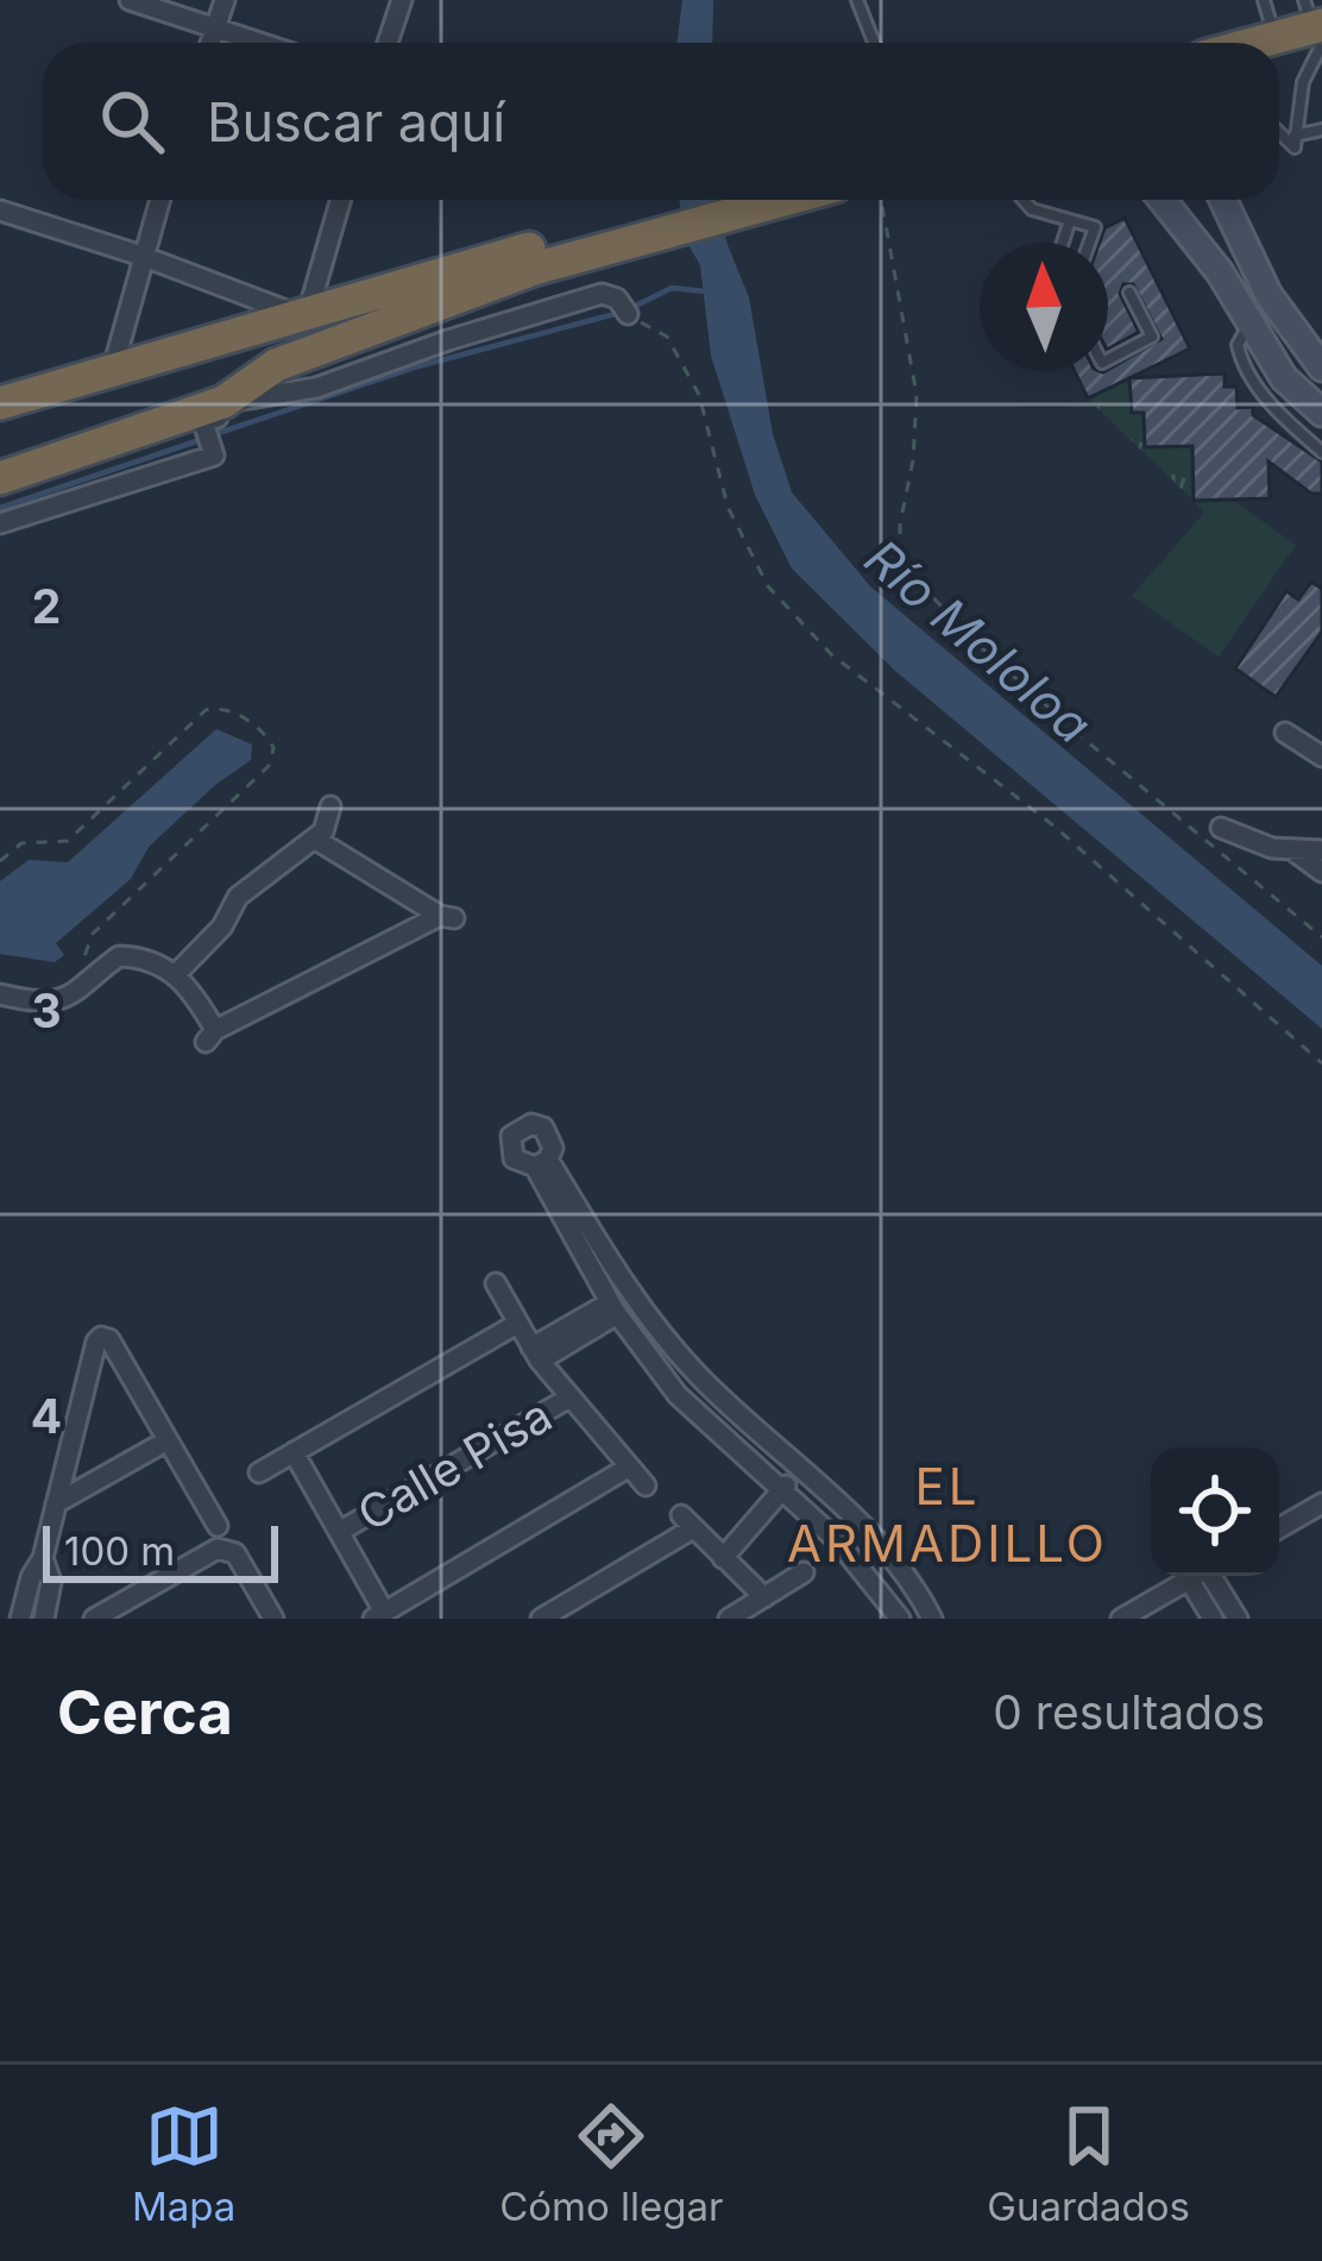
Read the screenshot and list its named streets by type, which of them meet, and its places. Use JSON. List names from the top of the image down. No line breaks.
{"streets":{"street":["Calle Pisa"]},"districts":["EL ARMADILLO"],"water":["Río Mololoa"],"scale_bar":"100 m","north":"top","page":{"search":"Buscar aquí","scale":"100 m","heading":["Cerca","0 resultados"],"nav":["Mapa","Cómo llegar","Guardados"]},"grid":{"rows":["2","3","4"]}}
